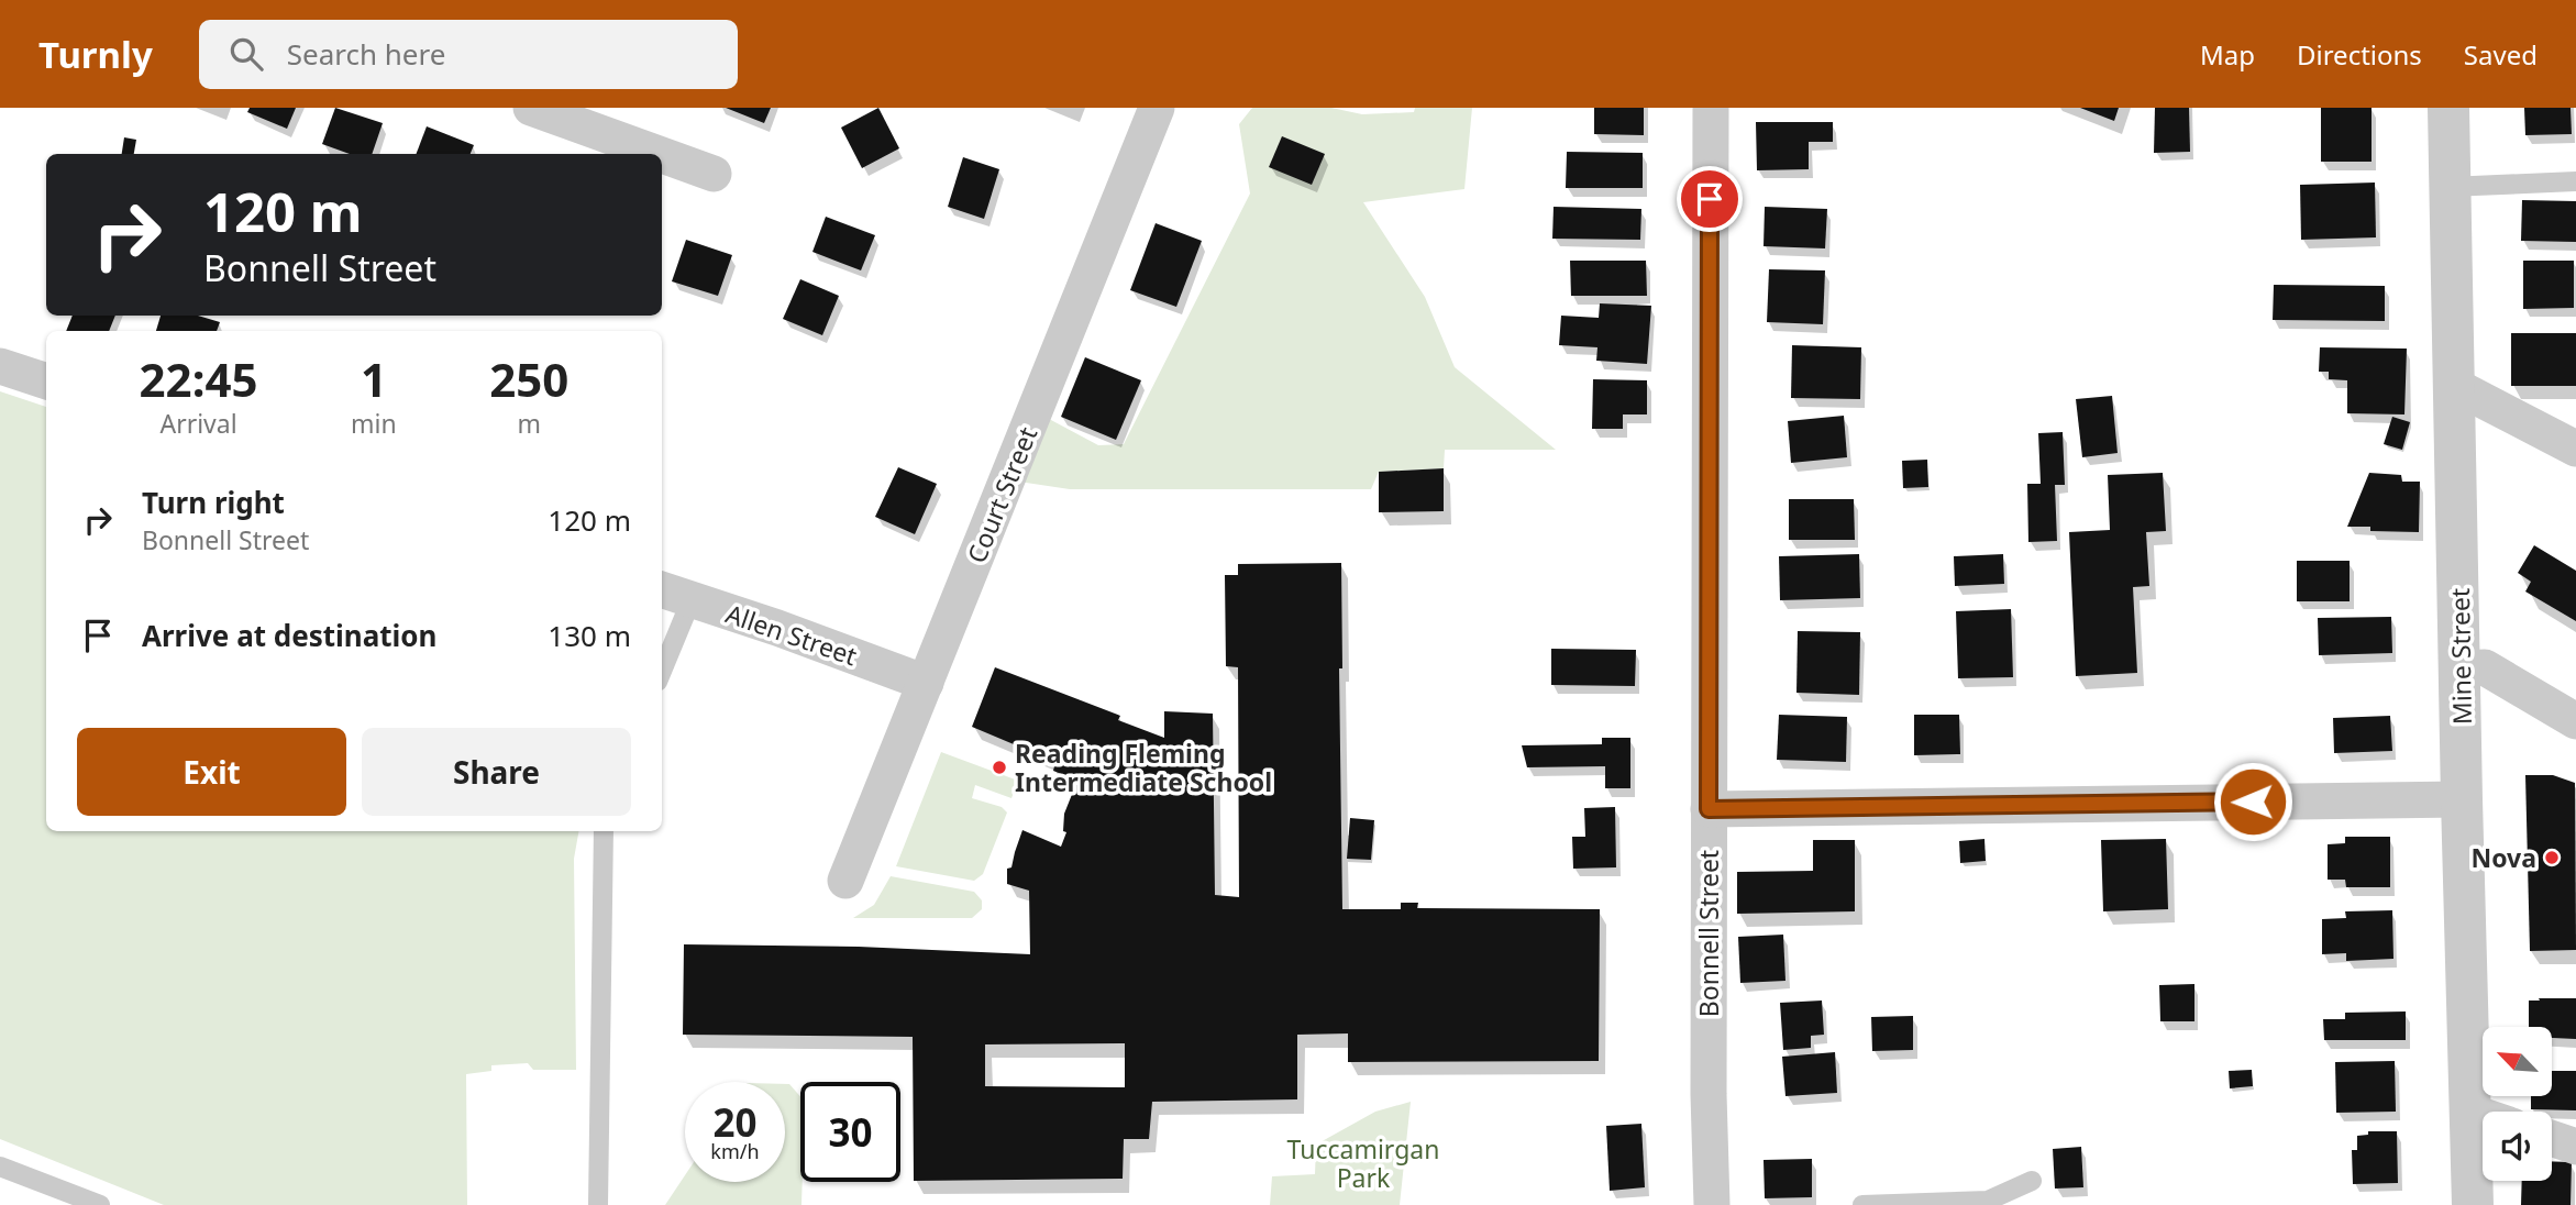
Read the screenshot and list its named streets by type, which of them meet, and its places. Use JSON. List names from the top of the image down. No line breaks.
{"streets":{"street":["Court Street","Allen Street","Mine Street","Bonnell Street"]},"crossings":[["Court Street","Allen Street"]],"parks":["Tuccamirgan Park"],"places":["Reading Fleming Intermediate School","Nova"],"north":"top left","page":{"header":"Turnly","search":"Search here","nav":["Map","Directions","Saved"],"turn":["120 m","Bonnell Street"],"eta":["22:45","Arrival","1","min","250","m"],"list":[{"name":"Turn right","note":"Bonnell Street","value":"120 m"},{"name":"Arrive at destination","value":"130 m"}],"buttons":["Exit","Share"],"speed":"20 km/h","limit":"30"}}
